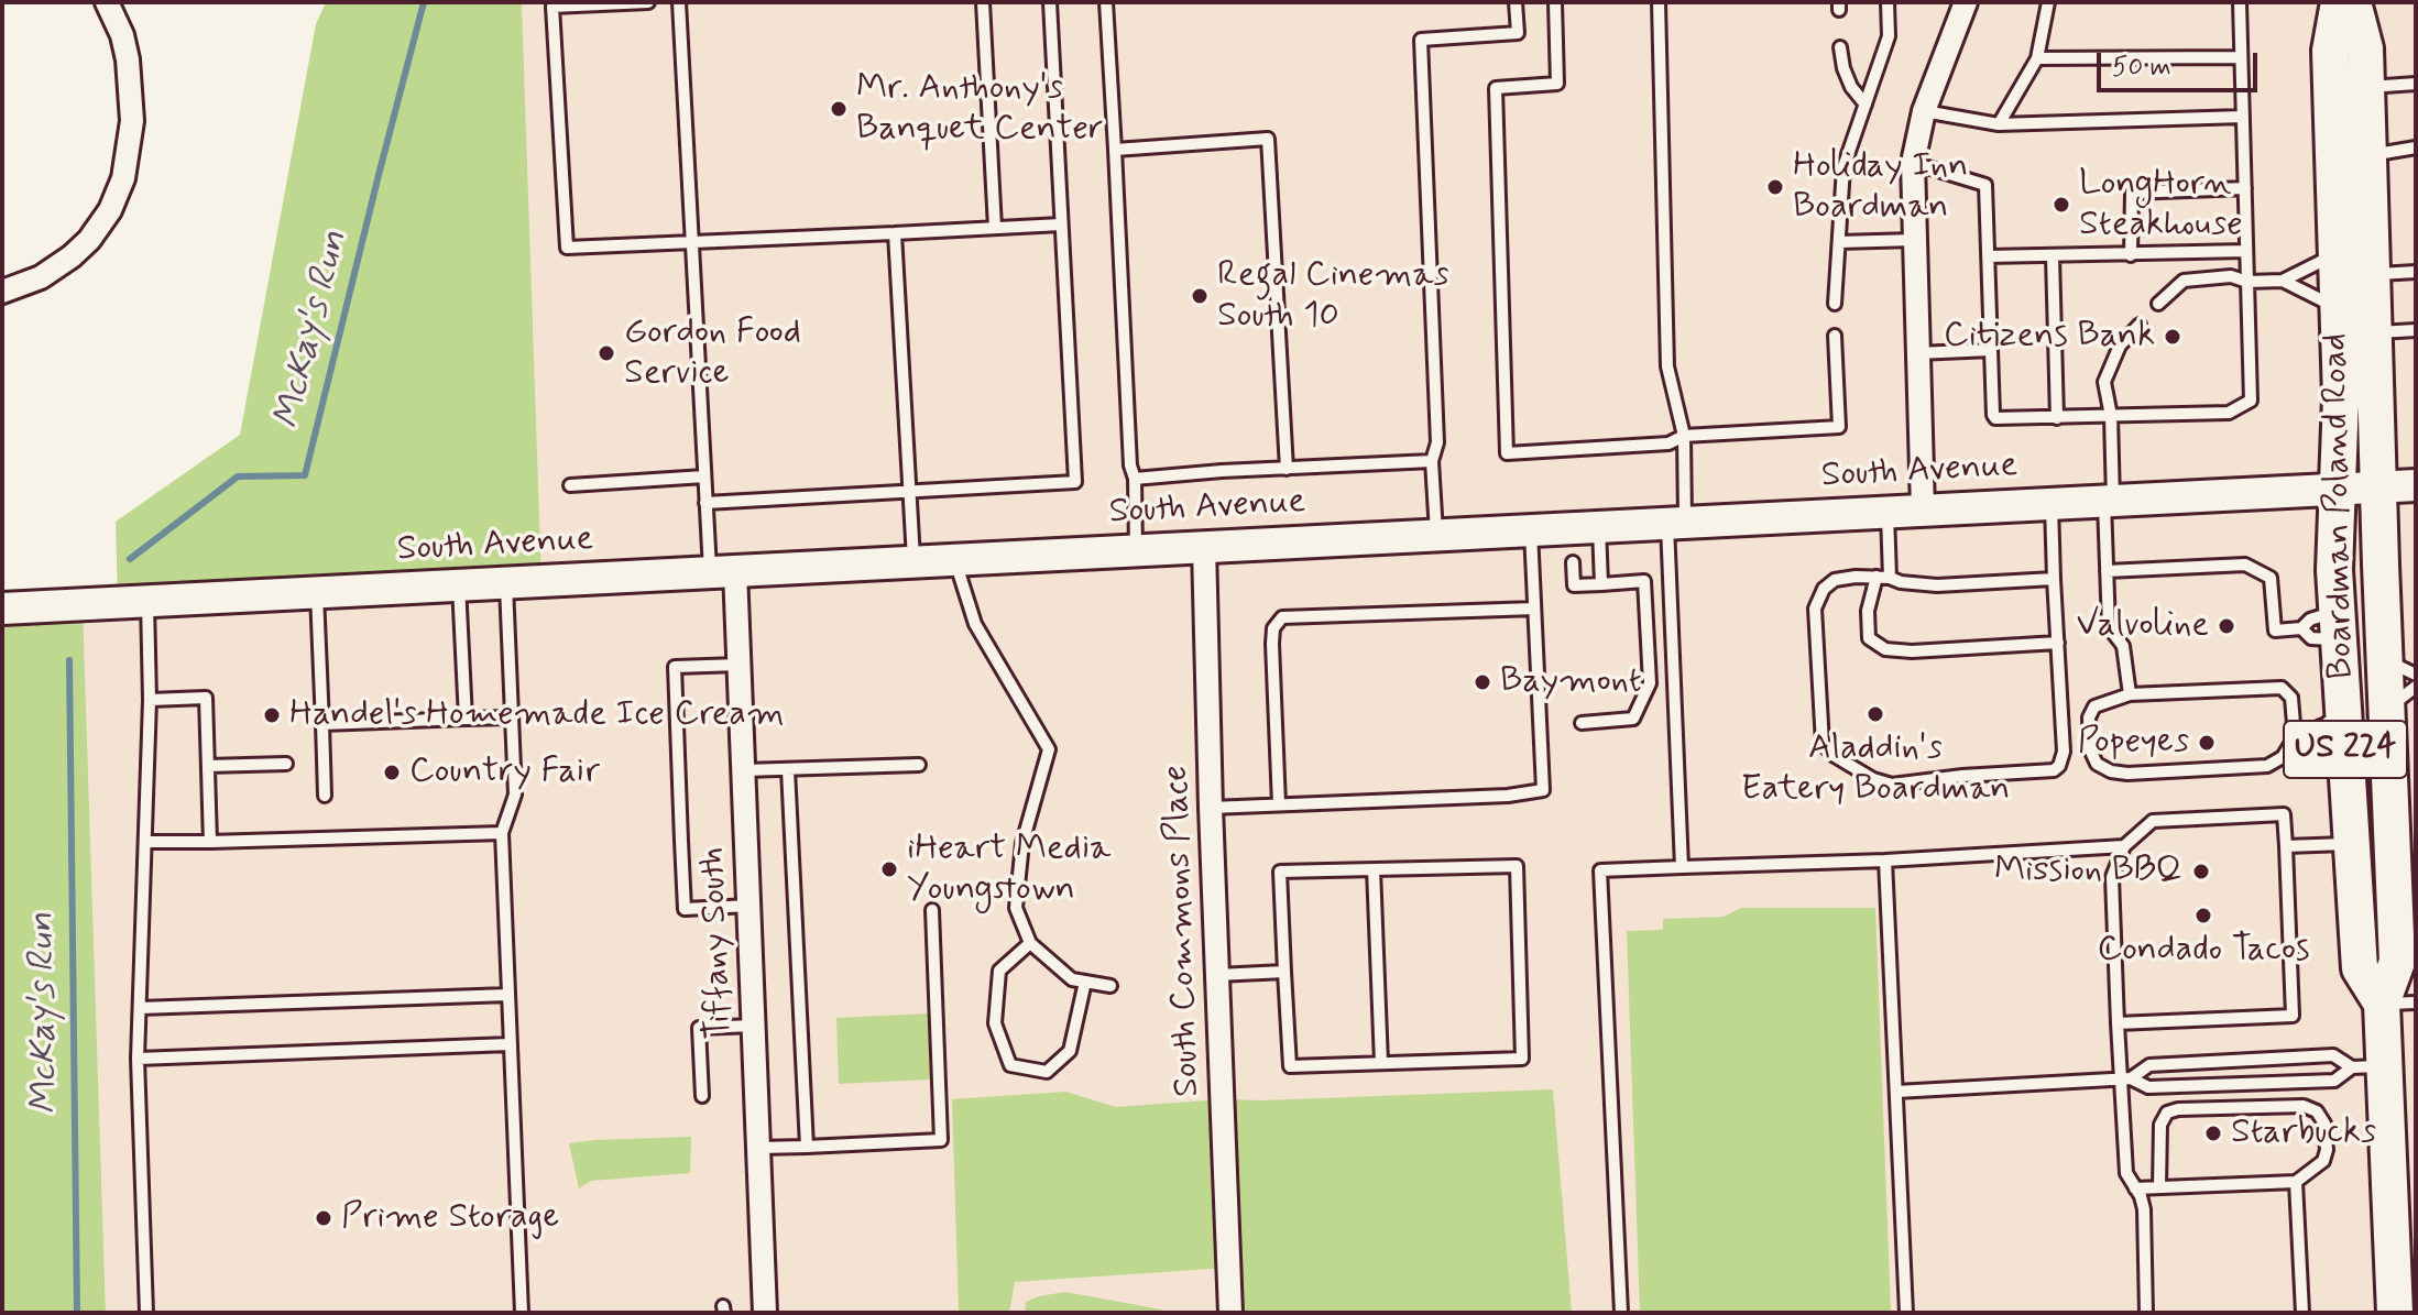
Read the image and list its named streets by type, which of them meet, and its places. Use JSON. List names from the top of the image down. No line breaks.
{"streets":{"main road":["South Avenue","Boardman Poland Road","US 224"],"street":["South Commons Place","Tiffany South"]},"crossings":[["South Avenue","Boardman Poland Road"],["South Avenue","South Commons Place"],["South Avenue","Tiffany South"]],"water":["McKay's Run"],"places":["Mr. Anthony's Banquet Center","Holiday Inn Boardman","LongHorn Steakhouse","Regal Cinemas South 10","Citizens Bank","Gordon Food Service","Valvoline","Baymont","Aladdin's Eatery Boardman","Handel's Homemade Ice Cream","Popeyes","Country Fair","iHeart Media Youngstown","Mission BBQ","Condado Tacos","Starbucks","Prime Storage"],"scale_bar":"50 m"}
